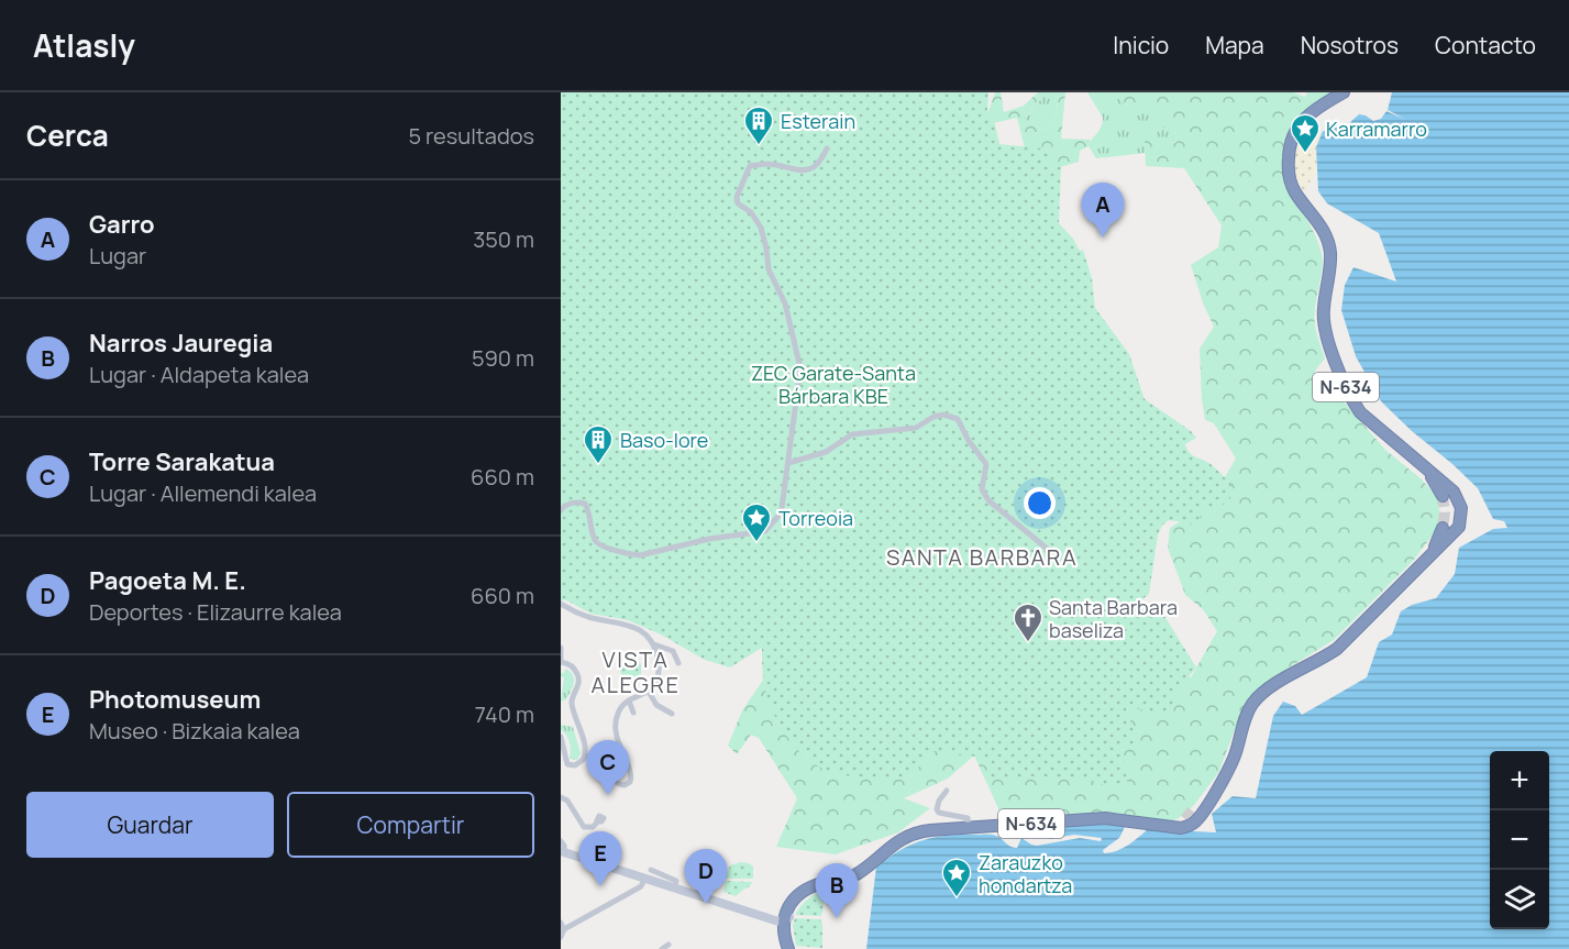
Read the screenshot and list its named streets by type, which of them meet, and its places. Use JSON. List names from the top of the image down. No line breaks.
{"streets":{"highway":["N-634"]},"districts":["SANTA BARBARA","VISTA ALEGRE"],"parks":["ZEC Garate-Santa Bárbara KBE"],"places":{"building":["Esterain","Baso-lore"],"place":["Karramarro","Torreoia","Zarauzko hondartza"],"church":["Santa Barbara baseliza"]},"page":{"header":"Atlasly","nav":["Inicio","Mapa","Nosotros","Contacto"],"heading":["Cerca","5 resultados"],"list":[{"mark":"A","name":"Garro","note":"Lugar","value":"350 m"},{"mark":"B","name":"Narros Jauregia","note":"Lugar · Aldapeta kalea","value":"590 m"},{"mark":"C","name":"Torre Sarakatua","note":"Lugar · Allemendi kalea","value":"660 m"},{"mark":"D","name":"Pagoeta M. E.","note":"Deportes · Elizaurre kalea","value":"660 m"},{"mark":"E","name":"Photomuseum","note":"Museo · Bizkaia kalea","value":"740 m"}],"pins":["A","C","E","D","B"],"map_buttons":["+","−"],"buttons":["Guardar","Compartir"]}}
